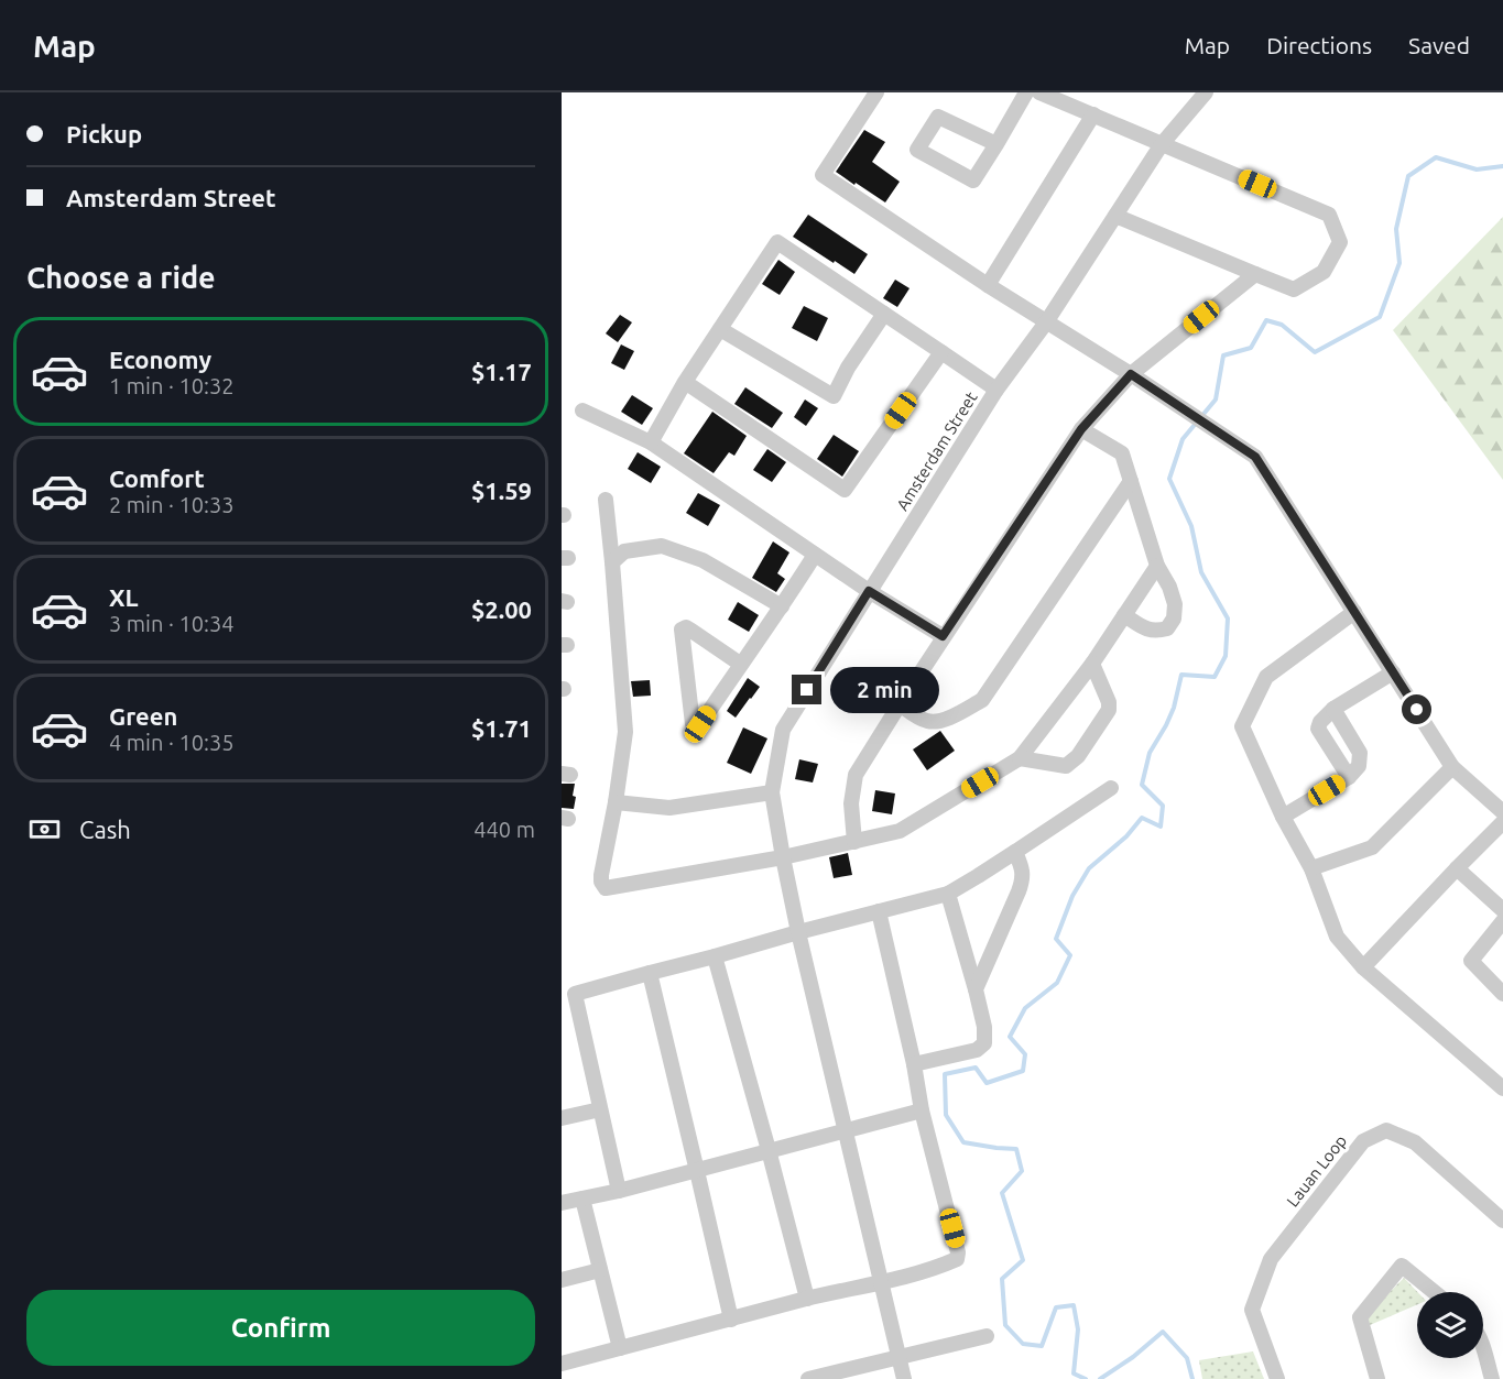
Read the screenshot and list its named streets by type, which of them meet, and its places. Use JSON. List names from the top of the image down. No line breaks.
{"streets":{"street":["Amsterdam Street","Lauan Loop"]},"page":{"header":"Map","nav":["Map","Directions","Saved"],"banner":["Pickup","Amsterdam Street"],"heading":"Choose a ride","list":[{"name":"Economy","note":"1 min · 10:32","value":"$1.17"},{"name":"Comfort","note":"2 min · 10:33","value":"$1.59"},{"name":"XL","note":"3 min · 10:34","value":"$2.00"},{"name":"Green","note":"4 min · 10:35","value":"$1.71"}],"bubble":"2 min","pay":["Cash","440 m"],"buttons":"Confirm"}}
